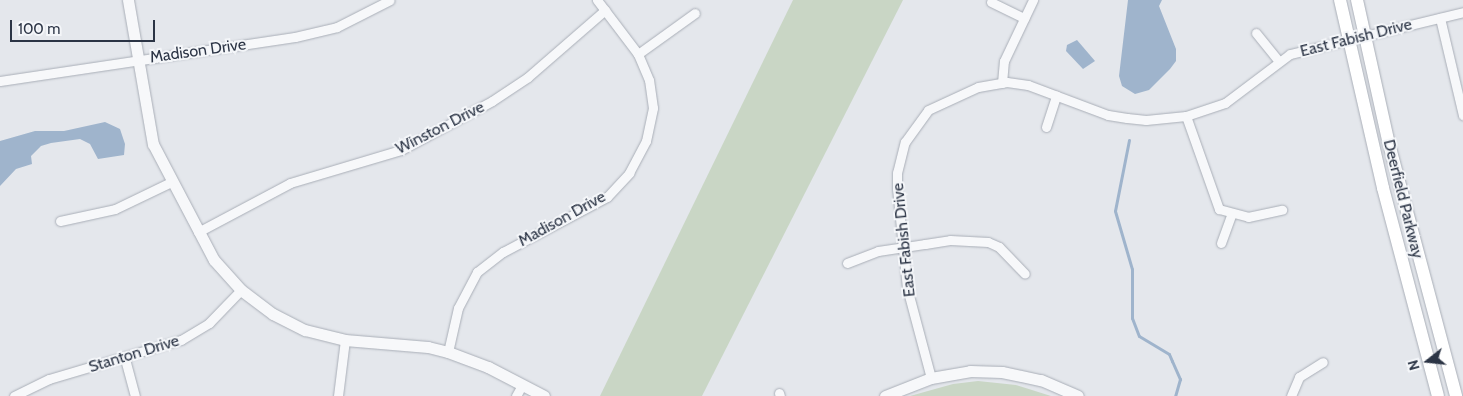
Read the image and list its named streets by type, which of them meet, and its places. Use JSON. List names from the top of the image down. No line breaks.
{"streets":{"main road":["Deerfield Parkway"],"street":["East Fabish Drive","Madison Drive","Winston Drive","Stanton Drive"]},"crossings":[["East Fabish Drive","Deerfield Parkway"],["Madison Drive","Winston Drive"]],"scale_bar":"100 m","north":"left"}
